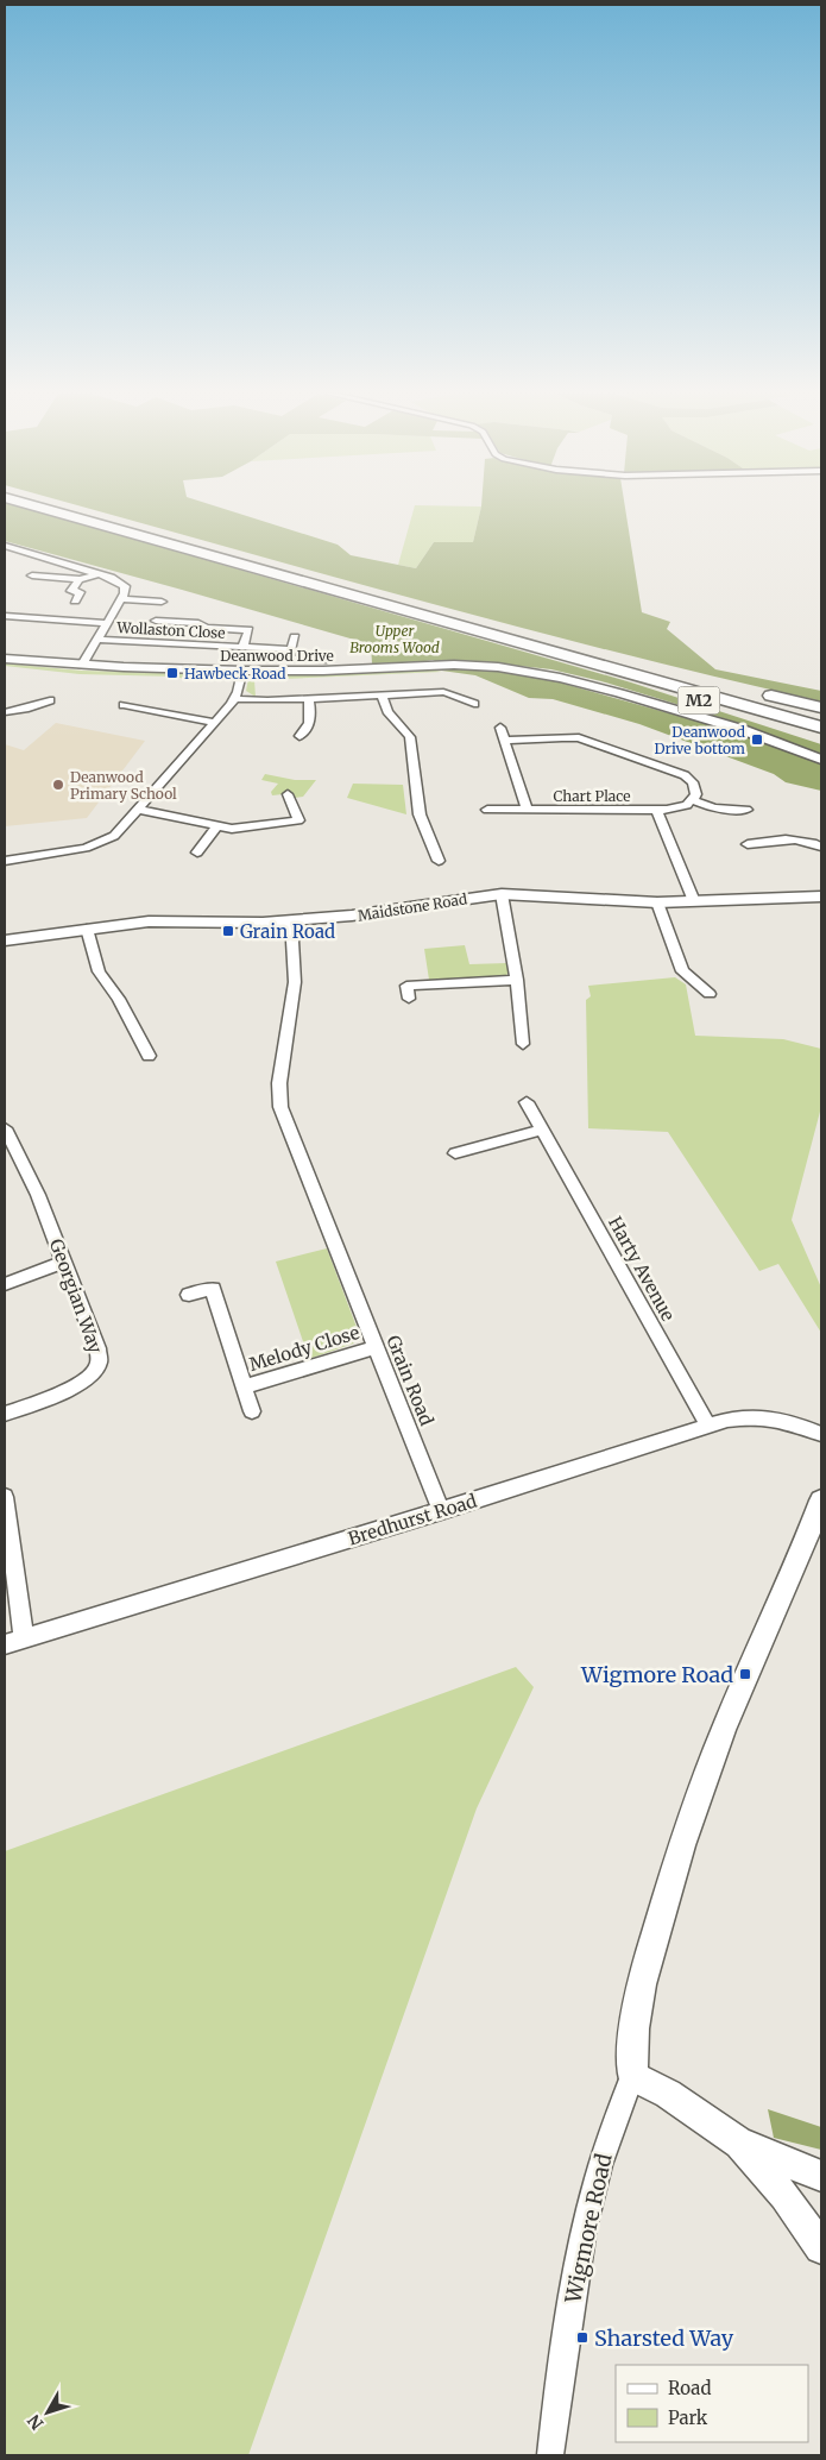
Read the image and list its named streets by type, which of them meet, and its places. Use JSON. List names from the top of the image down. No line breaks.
{"streets":{"highway":["M2"],"street":["Wollaston Close","Deanwood Drive","Chart Place","Maidstone Road","Harty Avenue","Georgian Way","Melody Close","Grain Road","Bredhurst Road","Wigmore Road"]},"crossings":[["Chart Place","Maidstone Road"],["Maidstone Road","Grain Road"],["Harty Avenue","Bredhurst Road"],["Melody Close","Grain Road"],["Grain Road","Bredhurst Road"]],"parks":["Upper Brooms Wood"],"places":{"transit":["Hawbeck Road","Deanwood Drive bottom","Grain Road","Wigmore Road","Sharsted Way"],"other":["Deanwood Primary School"]},"legend":["Road","Park"],"north":"bottom left"}
